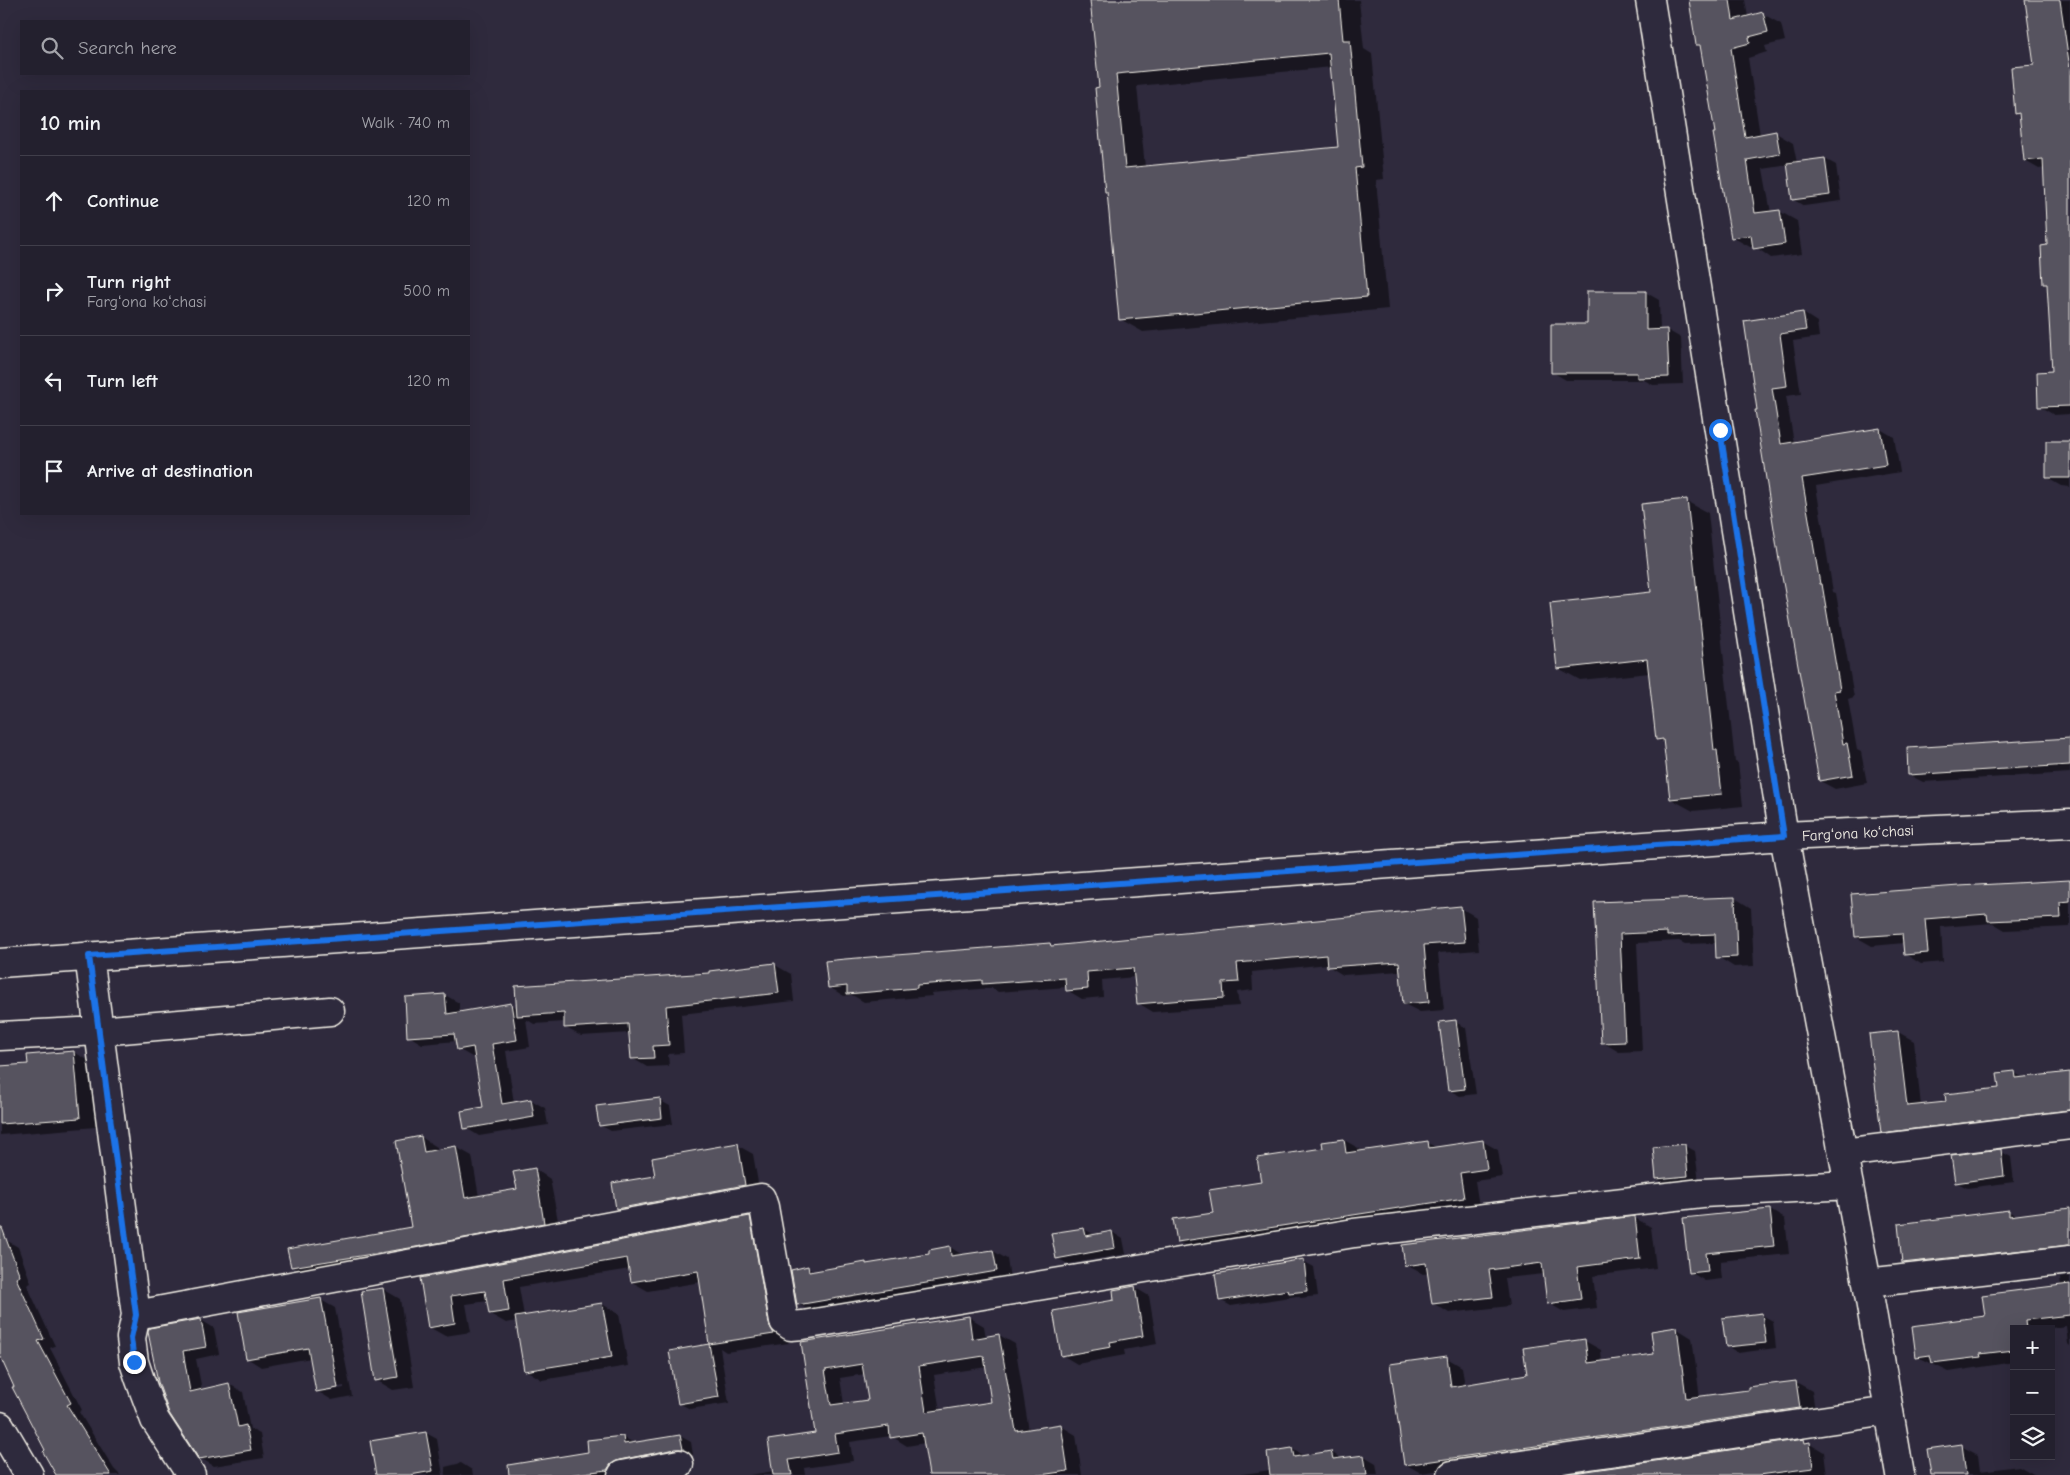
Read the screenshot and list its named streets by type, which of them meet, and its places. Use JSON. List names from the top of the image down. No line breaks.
{"streets":{"street":["Fargʻona koʻchasi"]},"page":{"search":"Search here","heading":["10 min","Walk · 740 m"],"list":[["Continue","120 m"],["Turn right","Fargʻona koʻchasi","500 m"],["Turn left","120 m"],"Arrive at destination"],"map_buttons":["+","−"]}}
